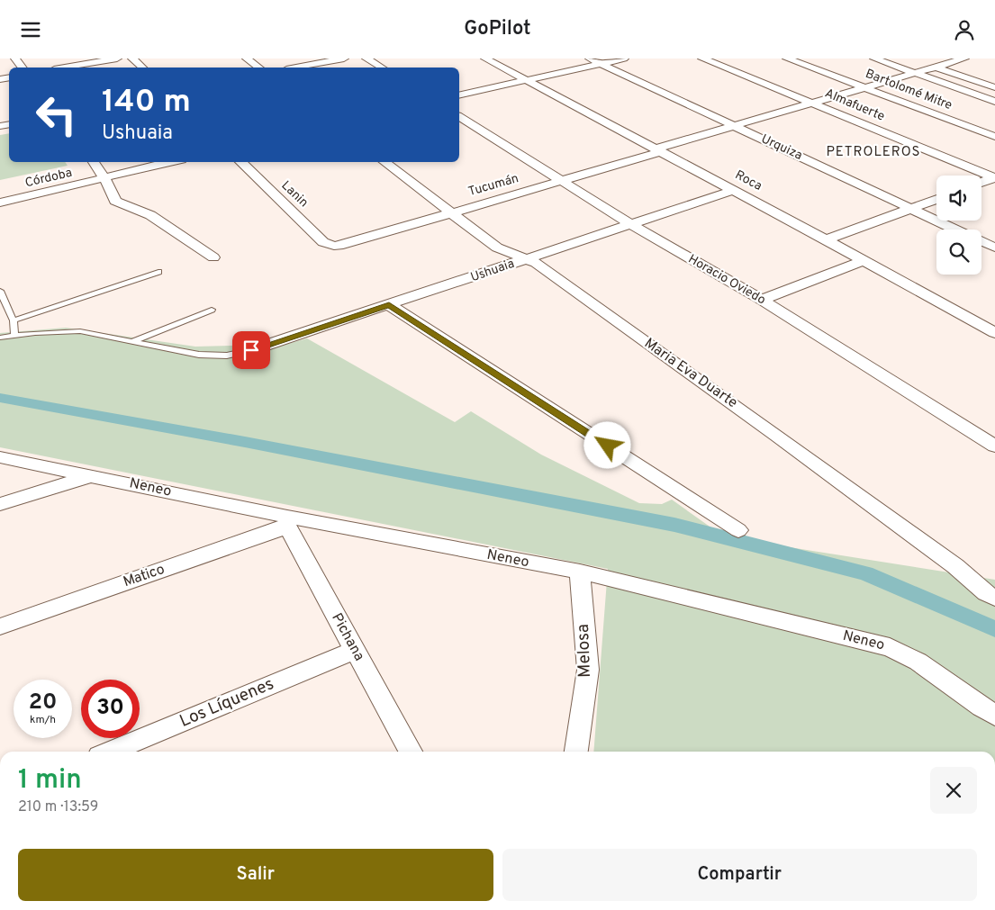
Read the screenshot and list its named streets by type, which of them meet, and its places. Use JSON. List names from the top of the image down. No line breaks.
{"streets":{"street":["Bartolomé Mitre","Almafuerte","Urquiza","Córdoba","Roca","Tucumán","Lanin","Ushuaia","Horacio Oviedo","Maria Eva Duarte","Neneo","Matico","Pichana","Melosa","Los Líquenes"]},"crossings":[["Bartolomé Mitre","Tucumán"],["Almafuerte","Tucumán"],["Urquiza","Tucumán"],["Roca","Tucumán"],["Roca","Ushuaia"],["Tucumán","Lanin"],["Tucumán","Horacio Oviedo"],["Tucumán","Maria Eva Duarte"],["Ushuaia","Horacio Oviedo"],["Ushuaia","Maria Eva Duarte"],["Neneo","Matico"],["Neneo","Pichana"],["Neneo","Melosa"],["Matico","Pichana"],["Pichana","Los Líquenes"]],"districts":["PETROLEROS"],"page":{"header":"GoPilot","turn":["140 m","Ushuaia"],"speed":"20 km/h","limit":"30","heading":["1 min","210 m · 13:59"],"buttons":["Salir","Compartir"]}}
